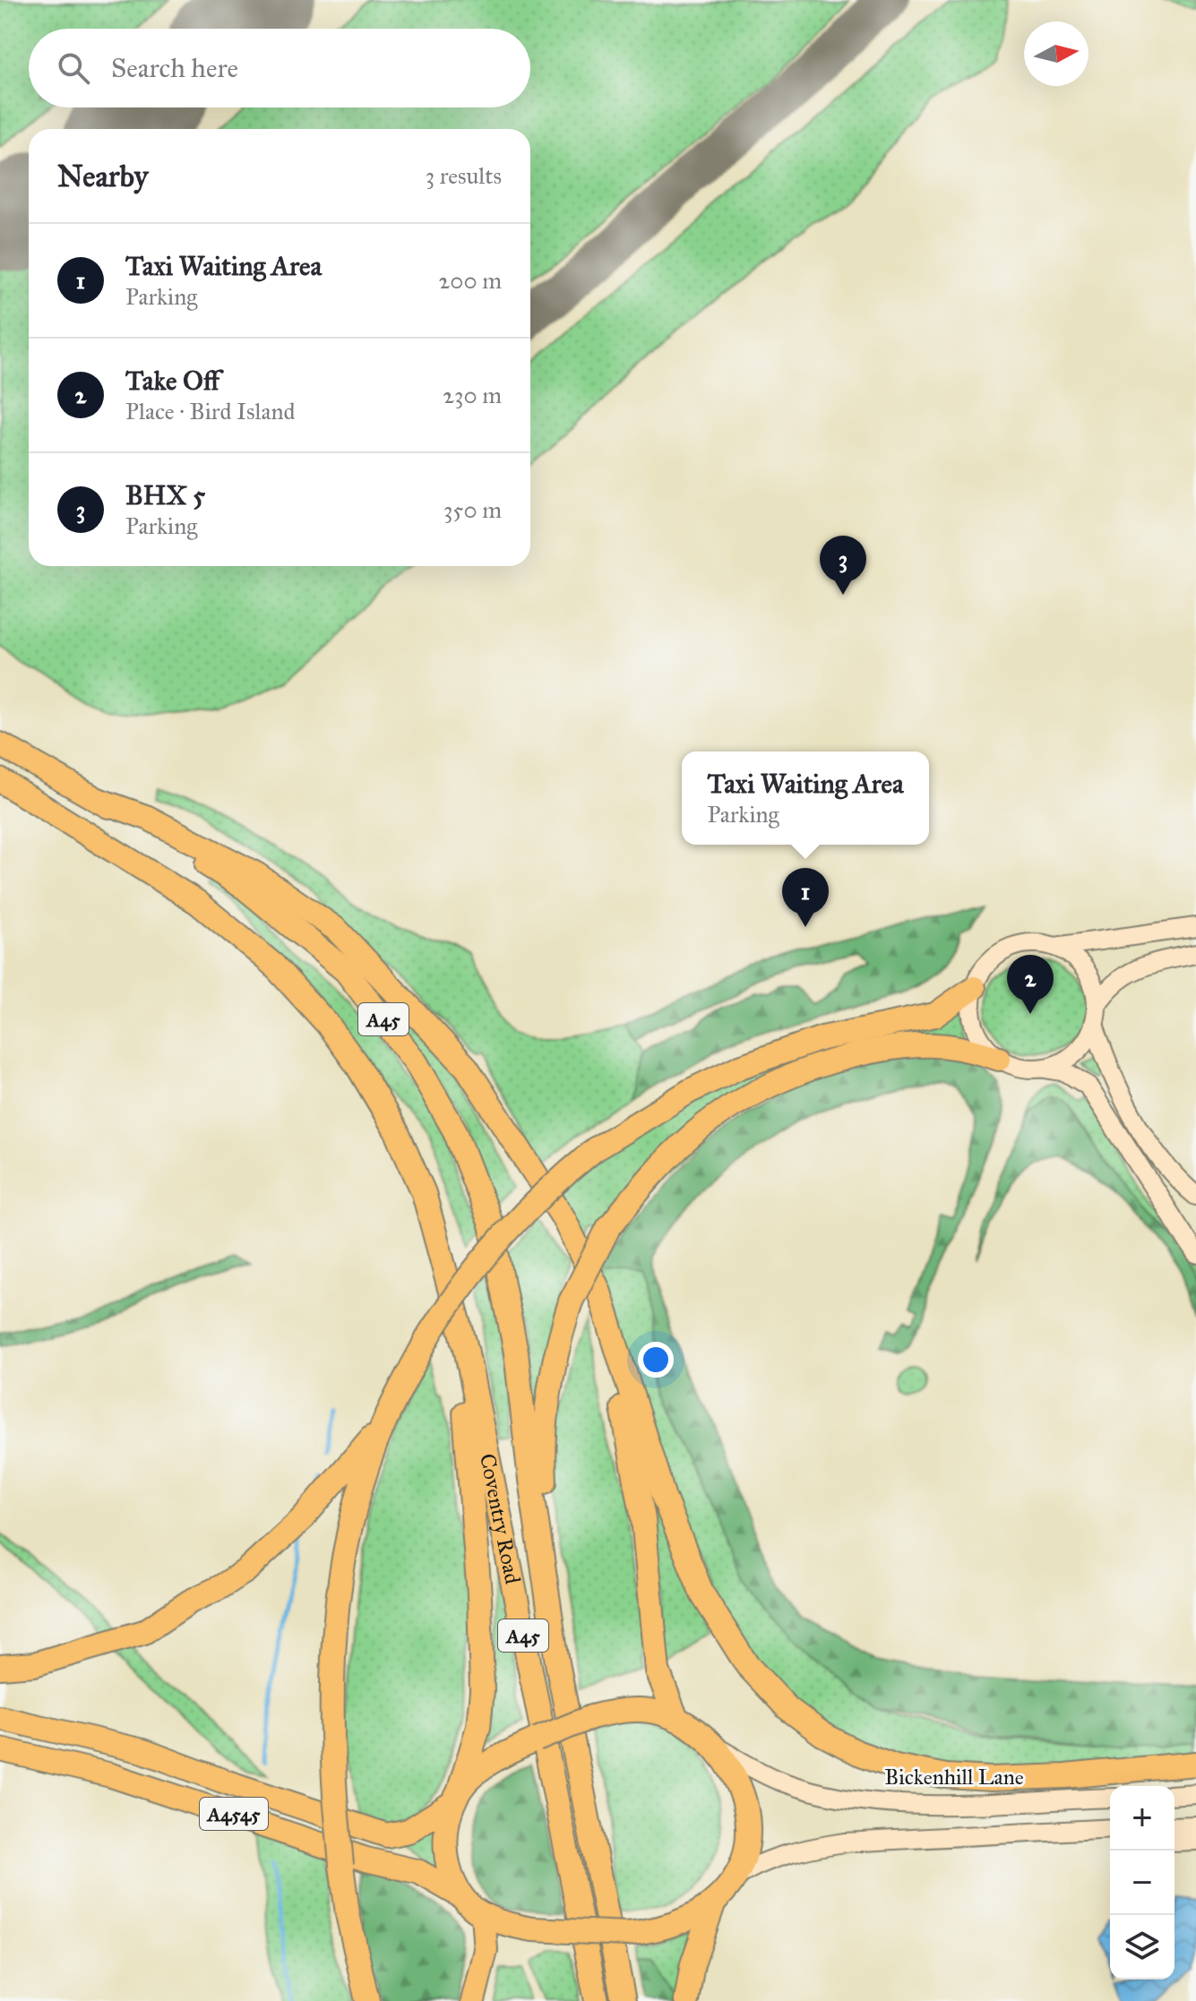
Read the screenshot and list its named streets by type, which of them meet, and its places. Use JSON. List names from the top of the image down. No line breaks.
{"streets":{"highway":["A45","Coventry Road","A4545"],"street":["Bickenhill Lane"]},"crossings":[["A45","Coventry Road"]],"north":"right","page":{"search":"Search here","heading":["Nearby","3 results"],"list":[{"mark":"1","name":"Taxi Waiting Area","note":"Parking","value":"200 m"},{"mark":"2","name":"Take Off","note":"Place · Bird Island","value":"230 m"},{"mark":"3","name":"BHX 5","note":"Parking","value":"350 m"}],"pins":["3","1","2"],"popup":["Taxi Waiting Area","Parking"],"map_buttons":["+","−"]}}
